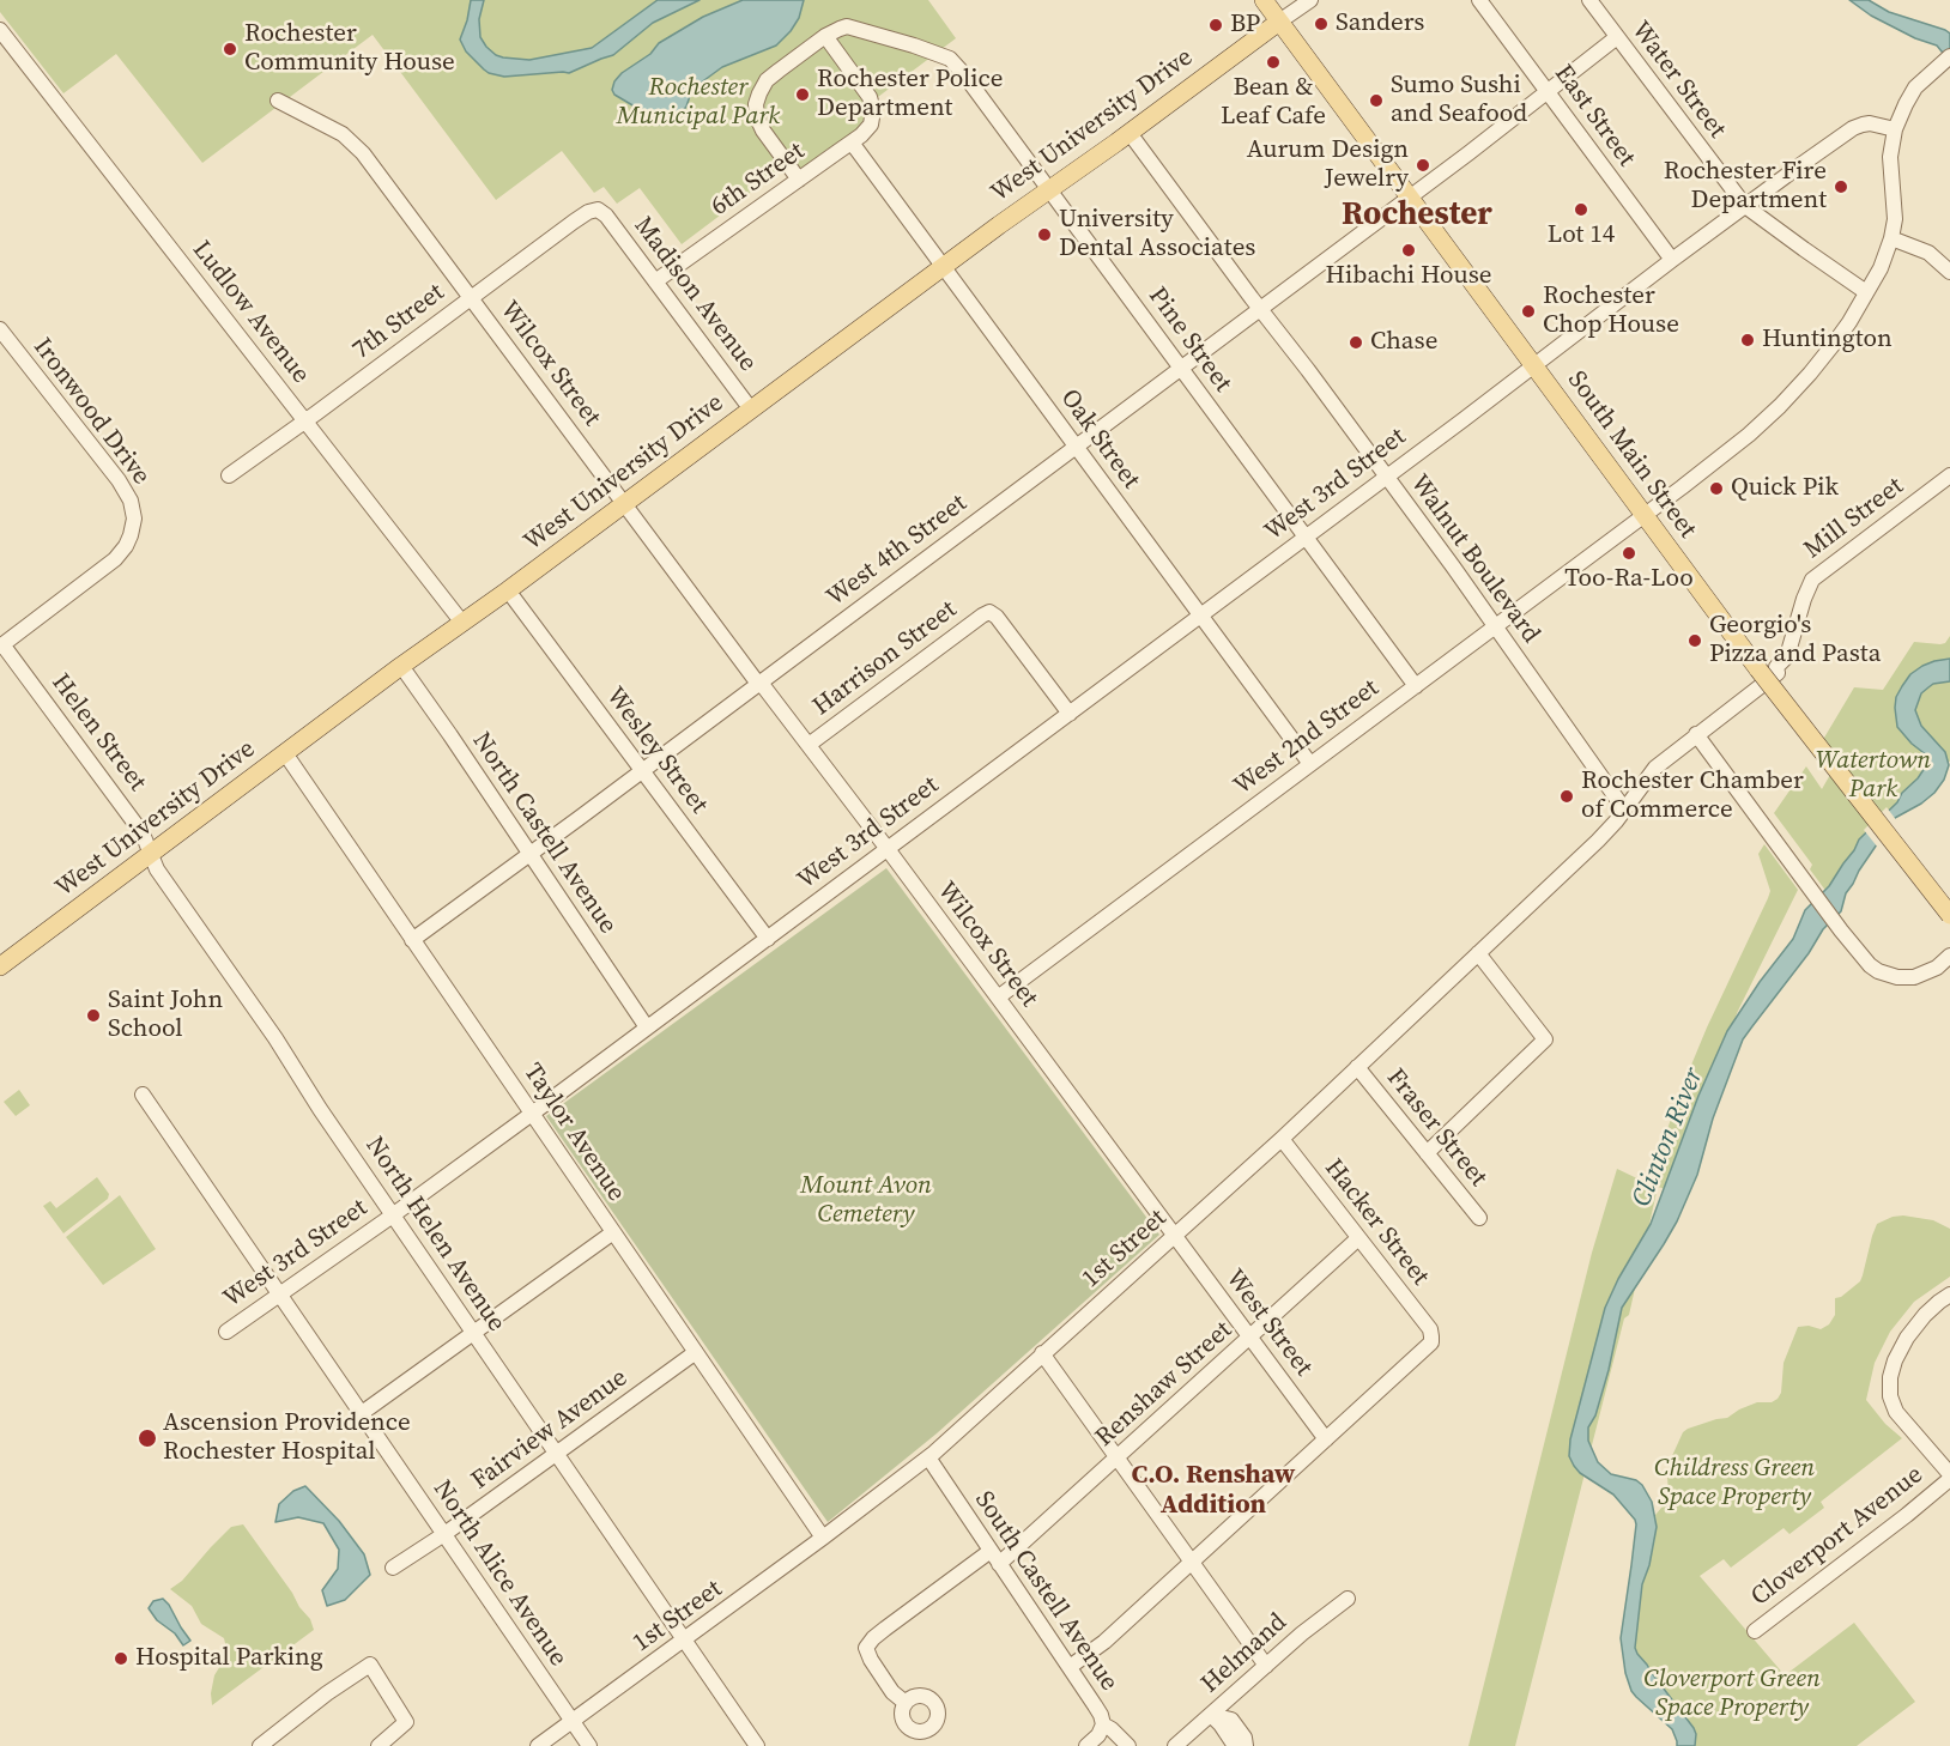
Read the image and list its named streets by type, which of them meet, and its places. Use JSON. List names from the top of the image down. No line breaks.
{"streets":{"main road":["West University Drive","South Main Street"],"street":["Water Street","East Street","6th Street","Madison Avenue","Ludlow Avenue","7th Street","Pine Street","Wilcox Street","Ironwood Drive","Oak Street","West 3rd Street","Mill Street","West 4th Street","Walnut Boulevard","Harrison Street","Helen Street","West 2nd Street","Wesley Street","North Castell Avenue","Fraser Street","Taylor Avenue","Hacker Street","North Helen Avenue","1st Street","West Street","Renshaw Street","Fairview Avenue","Cloverport Avenue","North Alice Avenue","South Castell Avenue","Helmand"]},"crossings":[["Water Street","West 3rd Street"],["Water Street","West 4th Street"],["Water Street","West 2nd Street"],["East Street","West 3rd Street"],["East Street","West 4th Street"],["West University Drive","Madison Avenue"],["West University Drive","Ludlow Avenue"],["West University Drive","Pine Street"],["West University Drive","Wilcox Street"],["West University Drive","Oak Street"],["West University Drive","South Main Street"],["West University Drive","Walnut Boulevard"],["West University Drive","Helen Street"],["West University Drive","Wesley Street"],["West University Drive","North Castell Avenue"],["West University Drive","Taylor Avenue"],["West University Drive","North Helen Avenue"],["6th Street","Madison Avenue"],["6th Street","Pine Street"],["6th Street","Oak Street"],["Madison Avenue","7th Street"],["Ludlow Avenue","7th Street"],["7th Street","Wilcox Street"],["Pine Street","Oak Street"],["Pine Street","West 3rd Street"],["Pine Street","West 4th Street"],["Pine Street","West 2nd Street"],["Wilcox Street","West 3rd Street"],["Wilcox Street","West 4th Street"],["Wilcox Street","Harrison Street"],["Wilcox Street","West 2nd Street"],["Wilcox Street","1st Street"],["Wilcox Street","West Street"],["Ironwood Drive","Helen Street"],["Oak Street","West 3rd Street"],["Oak Street","West 4th Street"],["Oak Street","West 2nd Street"],["South Main Street","West 3rd Street"],["South Main Street","West 4th Street"],["South Main Street","West 2nd Street"],["West 3rd Street","Walnut Boulevard"],["West 3rd Street","Harrison Street"],["West 3rd Street","West 2nd Street"],["West 3rd Street","Wesley Street"],["West 3rd Street","North Castell Avenue"],["West 3rd Street","Taylor Avenue"],["West 3rd Street","North Helen Avenue"],["West 3rd Street","North Alice Avenue"],["Mill Street","1st Street"],["West 4th Street","Walnut Boulevard"],["West 4th Street","Wesley Street"],["West 4th Street","North Castell Avenue"],["West 4th Street","Taylor Avenue"],["Walnut Boulevard","West 2nd Street"],["Walnut Boulevard","1st Street"],["Helen Street","North Helen Avenue"],["Fraser Street","1st Street"],["Taylor Avenue","1st Street"],["Taylor Avenue","Fairview Avenue"],["Hacker Street","1st Street"],["Hacker Street","West Street"],["Hacker Street","Renshaw Street"],["North Helen Avenue","1st Street"],["North Helen Avenue","Fairview Avenue"],["1st Street","West Street"],["1st Street","North Alice Avenue"],["1st Street","South Castell Avenue"],["West Street","Renshaw Street"],["Renshaw Street","South Castell Avenue"],["Fairview Avenue","North Alice Avenue"]],"districts":["Rochester","C.O. Renshaw Addition"],"water":["Clinton River"],"parks":["Rochester Municipal Park","Watertown Park","Mount Avon Cemetery","Childress Green Space Property","Cloverport Green Space Property"],"places":["Sanders","BP","Rochester Community House","Bean & Leaf Cafe","Rochester Police Department","Sumo Sushi and Seafood","Aurum Design Jewelry","Rochester Fire Department","Lot 14","University Dental Associates","Hibachi House","Rochester Chop House","Huntington","Chase","Quick Pik","Too-Ra-Loo","Georgio's Pizza and Pasta","Rochester Chamber of Commerce","Saint John School","Ascension Providence Rochester Hospital","Hospital Parking"]}
